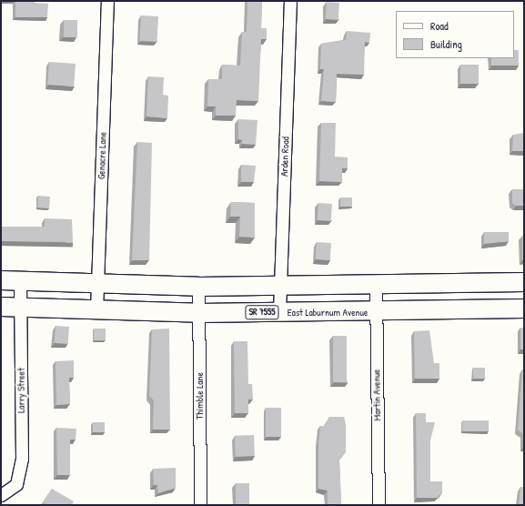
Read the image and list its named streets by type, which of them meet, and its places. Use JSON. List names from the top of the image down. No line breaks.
{"streets":{"main road":["SR 7555","East Laburnum Avenue"],"street":["Genacre Lane","Arden Road","Larry Street","Martin Avenue","Thimble Lane"]},"crossings":[["Genacre Lane","East Laburnum Avenue"],["Arden Road","East Laburnum Avenue"],["East Laburnum Avenue","Larry Street"],["East Laburnum Avenue","Martin Avenue"],["East Laburnum Avenue","Thimble Lane"]],"legend":["Road","Building"]}
